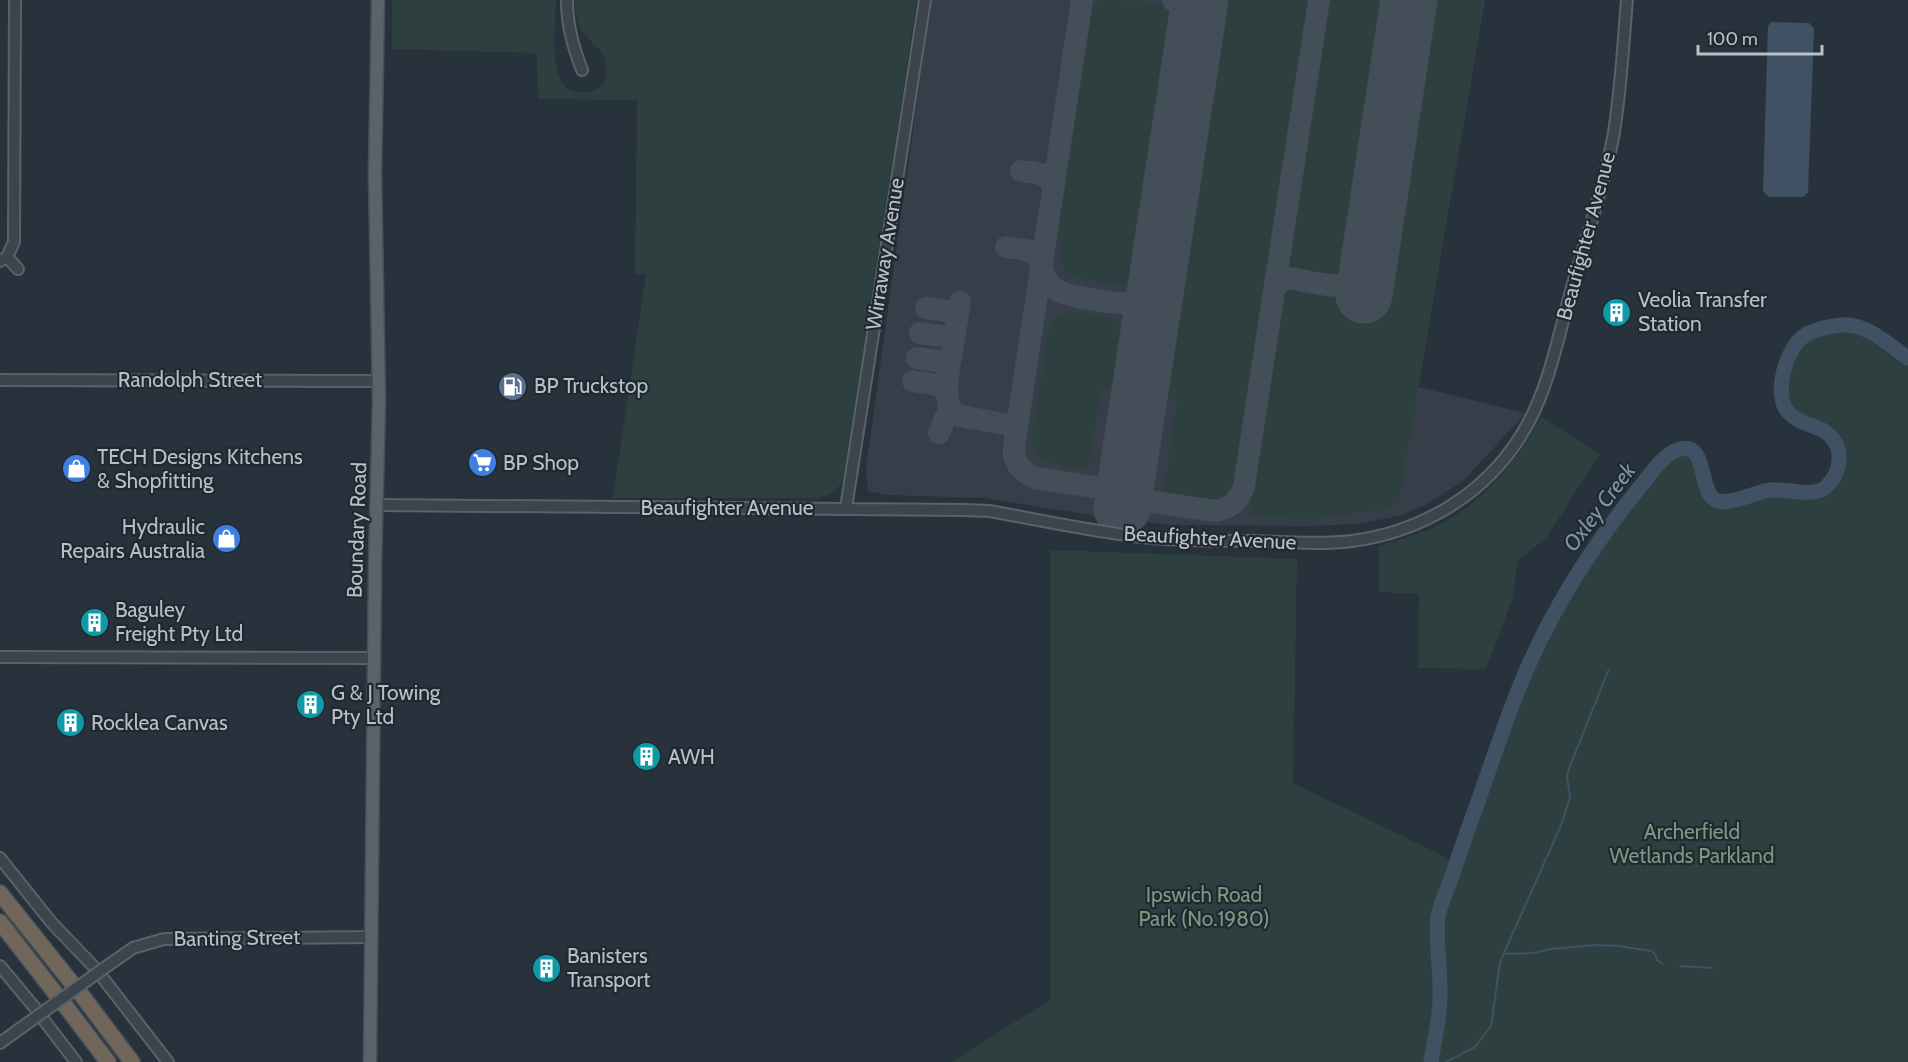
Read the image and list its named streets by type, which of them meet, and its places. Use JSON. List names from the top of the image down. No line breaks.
{"streets":{"main road":["Boundary Road"],"street":["Beaufighter Avenue","Wirraway Avenue","Randolph Street","Banting Street"]},"crossings":[["Beaufighter Avenue","Wirraway Avenue"],["Beaufighter Avenue","Boundary Road"],["Randolph Street","Boundary Road"],["Boundary Road","Banting Street"]],"water":["Oxley Creek"],"parks":["Archerfield Wetlands Parkland","Ipswich Road Park (No.1980)"],"places":{"building":["Veolia Transfer Station","Baguley Freight Pty Ltd","G & J Towing Pty Ltd","Rocklea Canvas","AWH","Banisters Transport"],"fuel station":["BP Truckstop"],"supermarket":["BP Shop"],"shop":["TECH Designs Kitchens & Shopfitting","Hydraulic Repairs Australia"]},"scale_bar":"100 m"}
